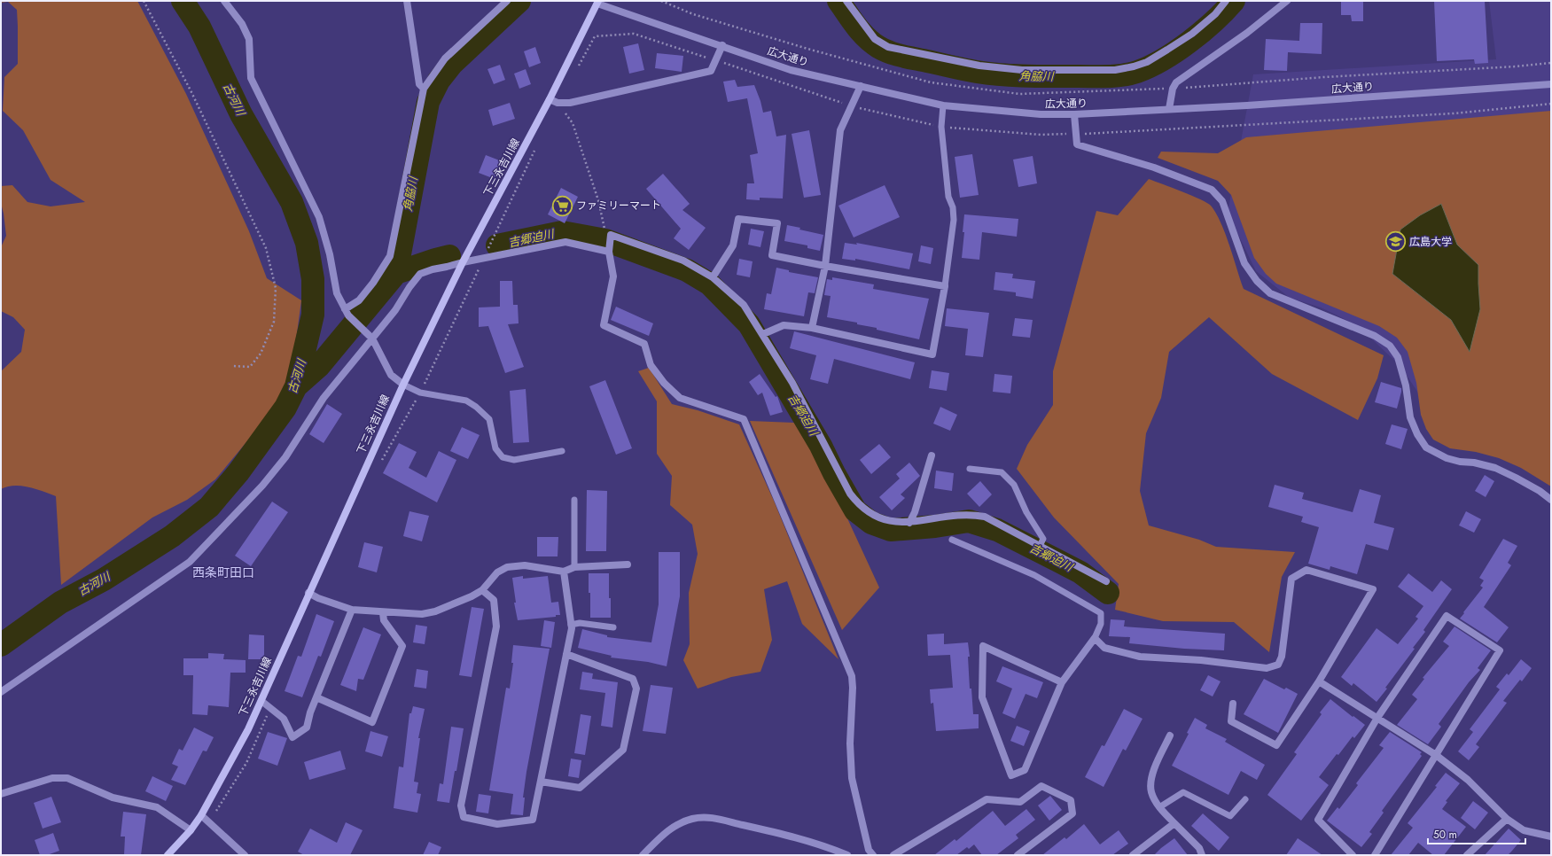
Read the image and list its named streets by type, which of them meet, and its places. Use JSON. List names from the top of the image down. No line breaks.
{"streets":{"main road":["下三永吉川線"],"street":["広大通り"]},"crossings":[["広大通り","下三永吉川線"]],"districts":["西条町田口"],"water":["角脇川","古河川","吉郷迫川"],"places":{"supermarket":["ファミリーマート"],"school or university":["広島大学"]},"scale_bar":"50 m"}
